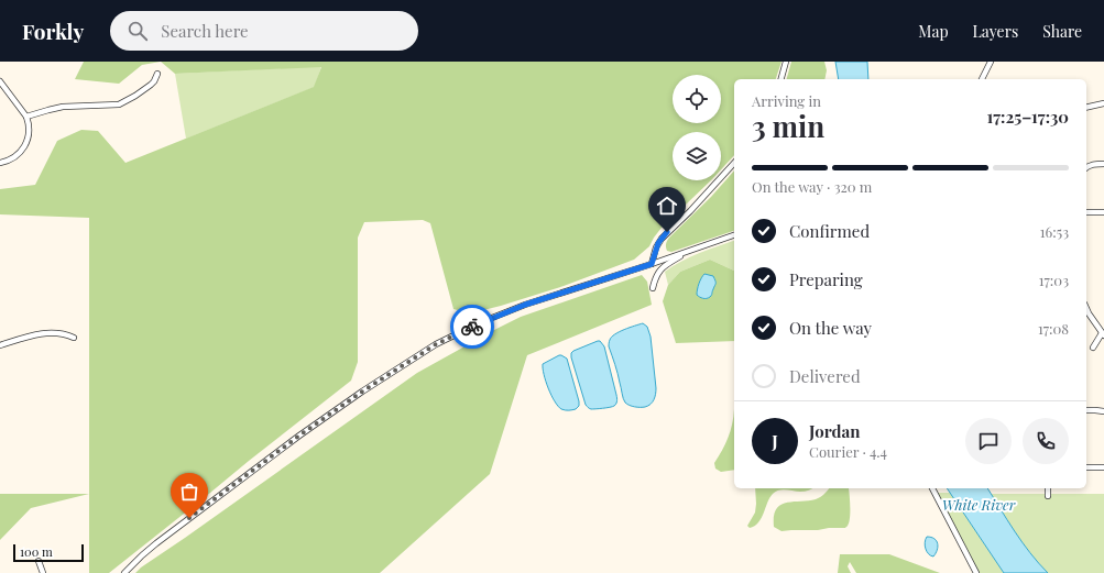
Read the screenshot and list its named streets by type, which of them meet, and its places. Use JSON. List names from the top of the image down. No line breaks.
{"water":["White River"],"scale_bar":"100 m","page":{"header":"Forkly","search":"Search here","nav":["Map","Layers","Share"],"heading":["3 min","Arriving in","17:25–17:30"],"panel":["Jordan","Courier · 4.4"],"bar":"On the way · 320 m","list":[["Confirmed","16:53"],["Preparing","17:03"],["On the way","17:08"],"Delivered"],"round":"J","scale":"100 m"}}
